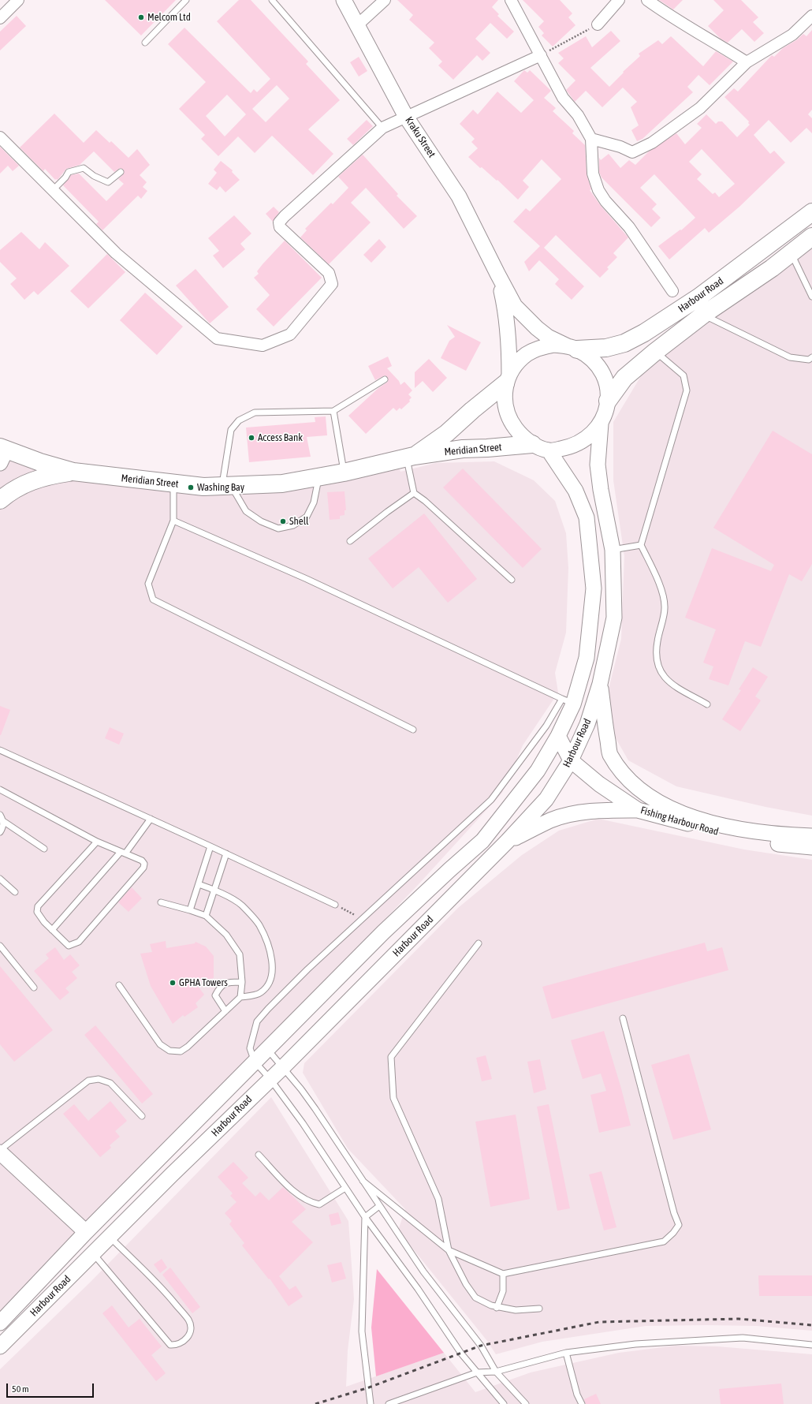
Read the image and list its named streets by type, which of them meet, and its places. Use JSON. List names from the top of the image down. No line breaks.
{"streets":{"main road":["Kraku Street","Harbour Road","Meridian Street","Fishing Harbour Road"]},"crossings":[["Kraku Street","Harbour Road"],["Kraku Street","Meridian Street"],["Harbour Road","Meridian Street"],["Harbour Road","Fishing Harbour Road"]],"places":["Melcom Ltd","Access Bank","Washing Bay","Shell","GPHA Towers"],"scale_bar":"50 m"}
